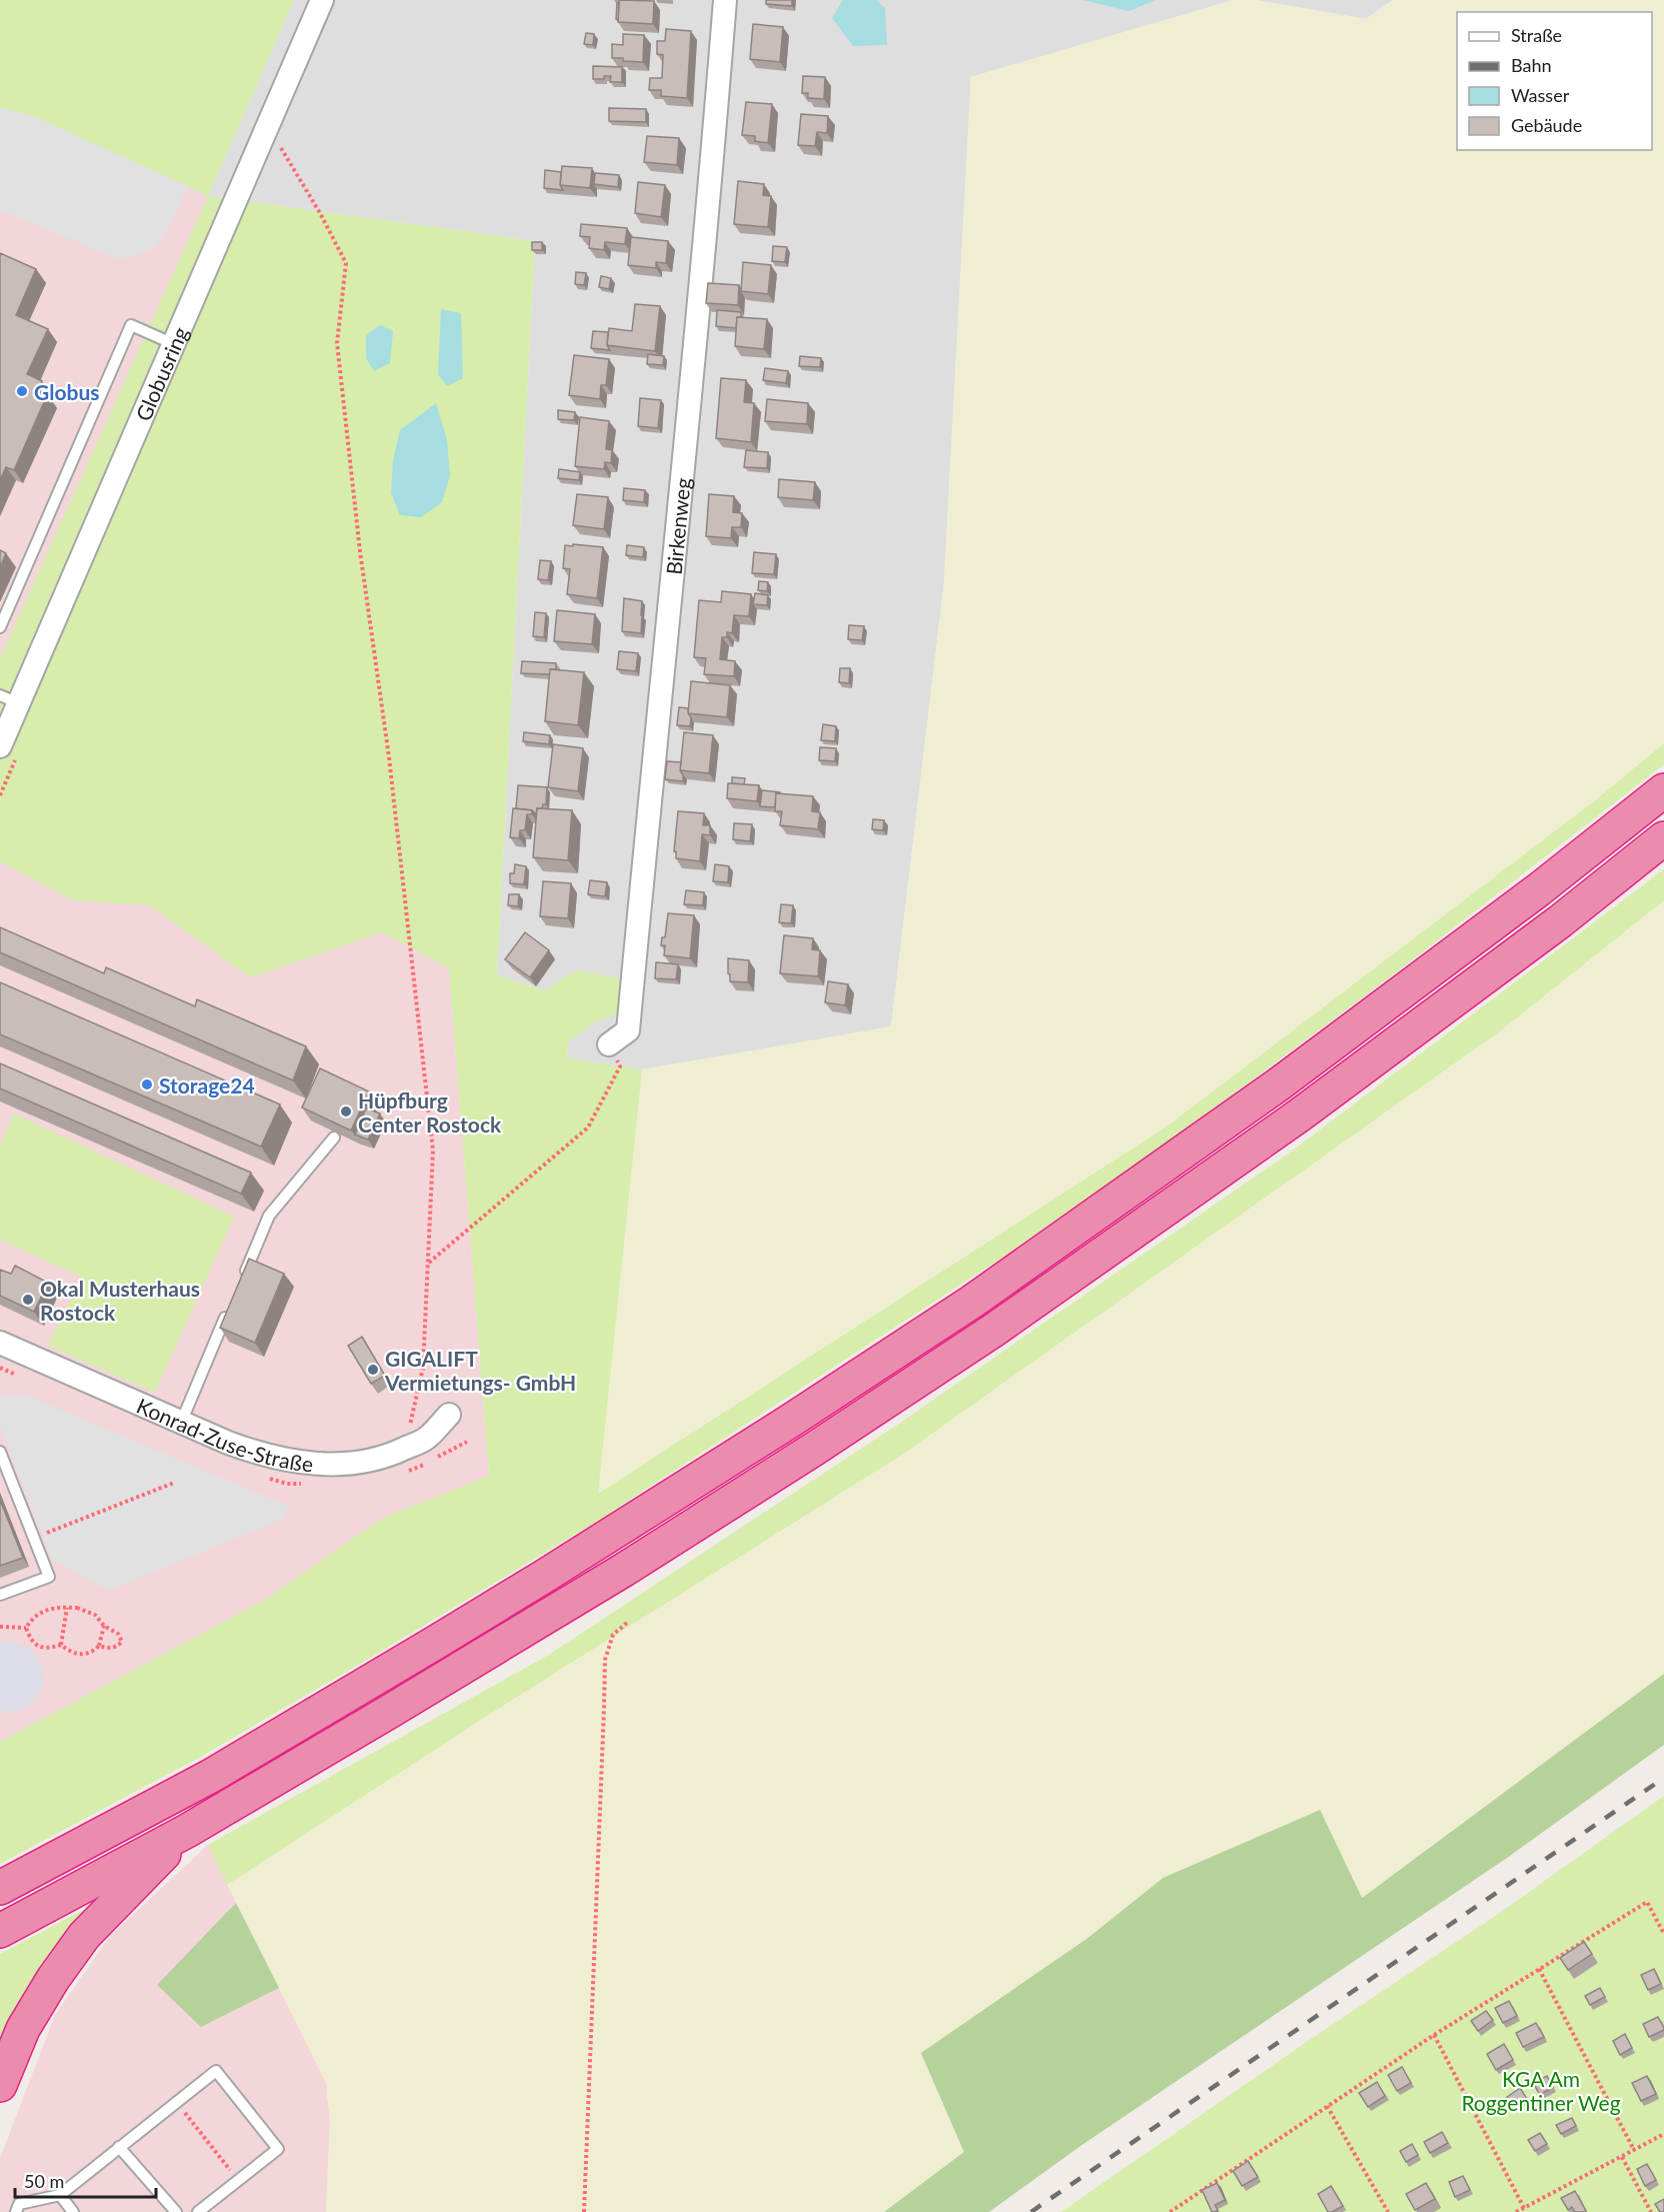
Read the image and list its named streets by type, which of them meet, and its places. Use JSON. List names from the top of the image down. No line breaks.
{"streets":{"street":["Globusring","Birkenweg","Konrad-Zuse-Straße"]},"parks":["KGA Am Roggentiner Weg"],"places":["Globus","Storage24","Hüpfburg Center Rostock","Okal Musterhaus Rostock","GIGALIFT Vermietungs- GmbH"],"legend":["Straße","Bahn","Wasser","Gebäude"],"scale_bar":"50 m"}
